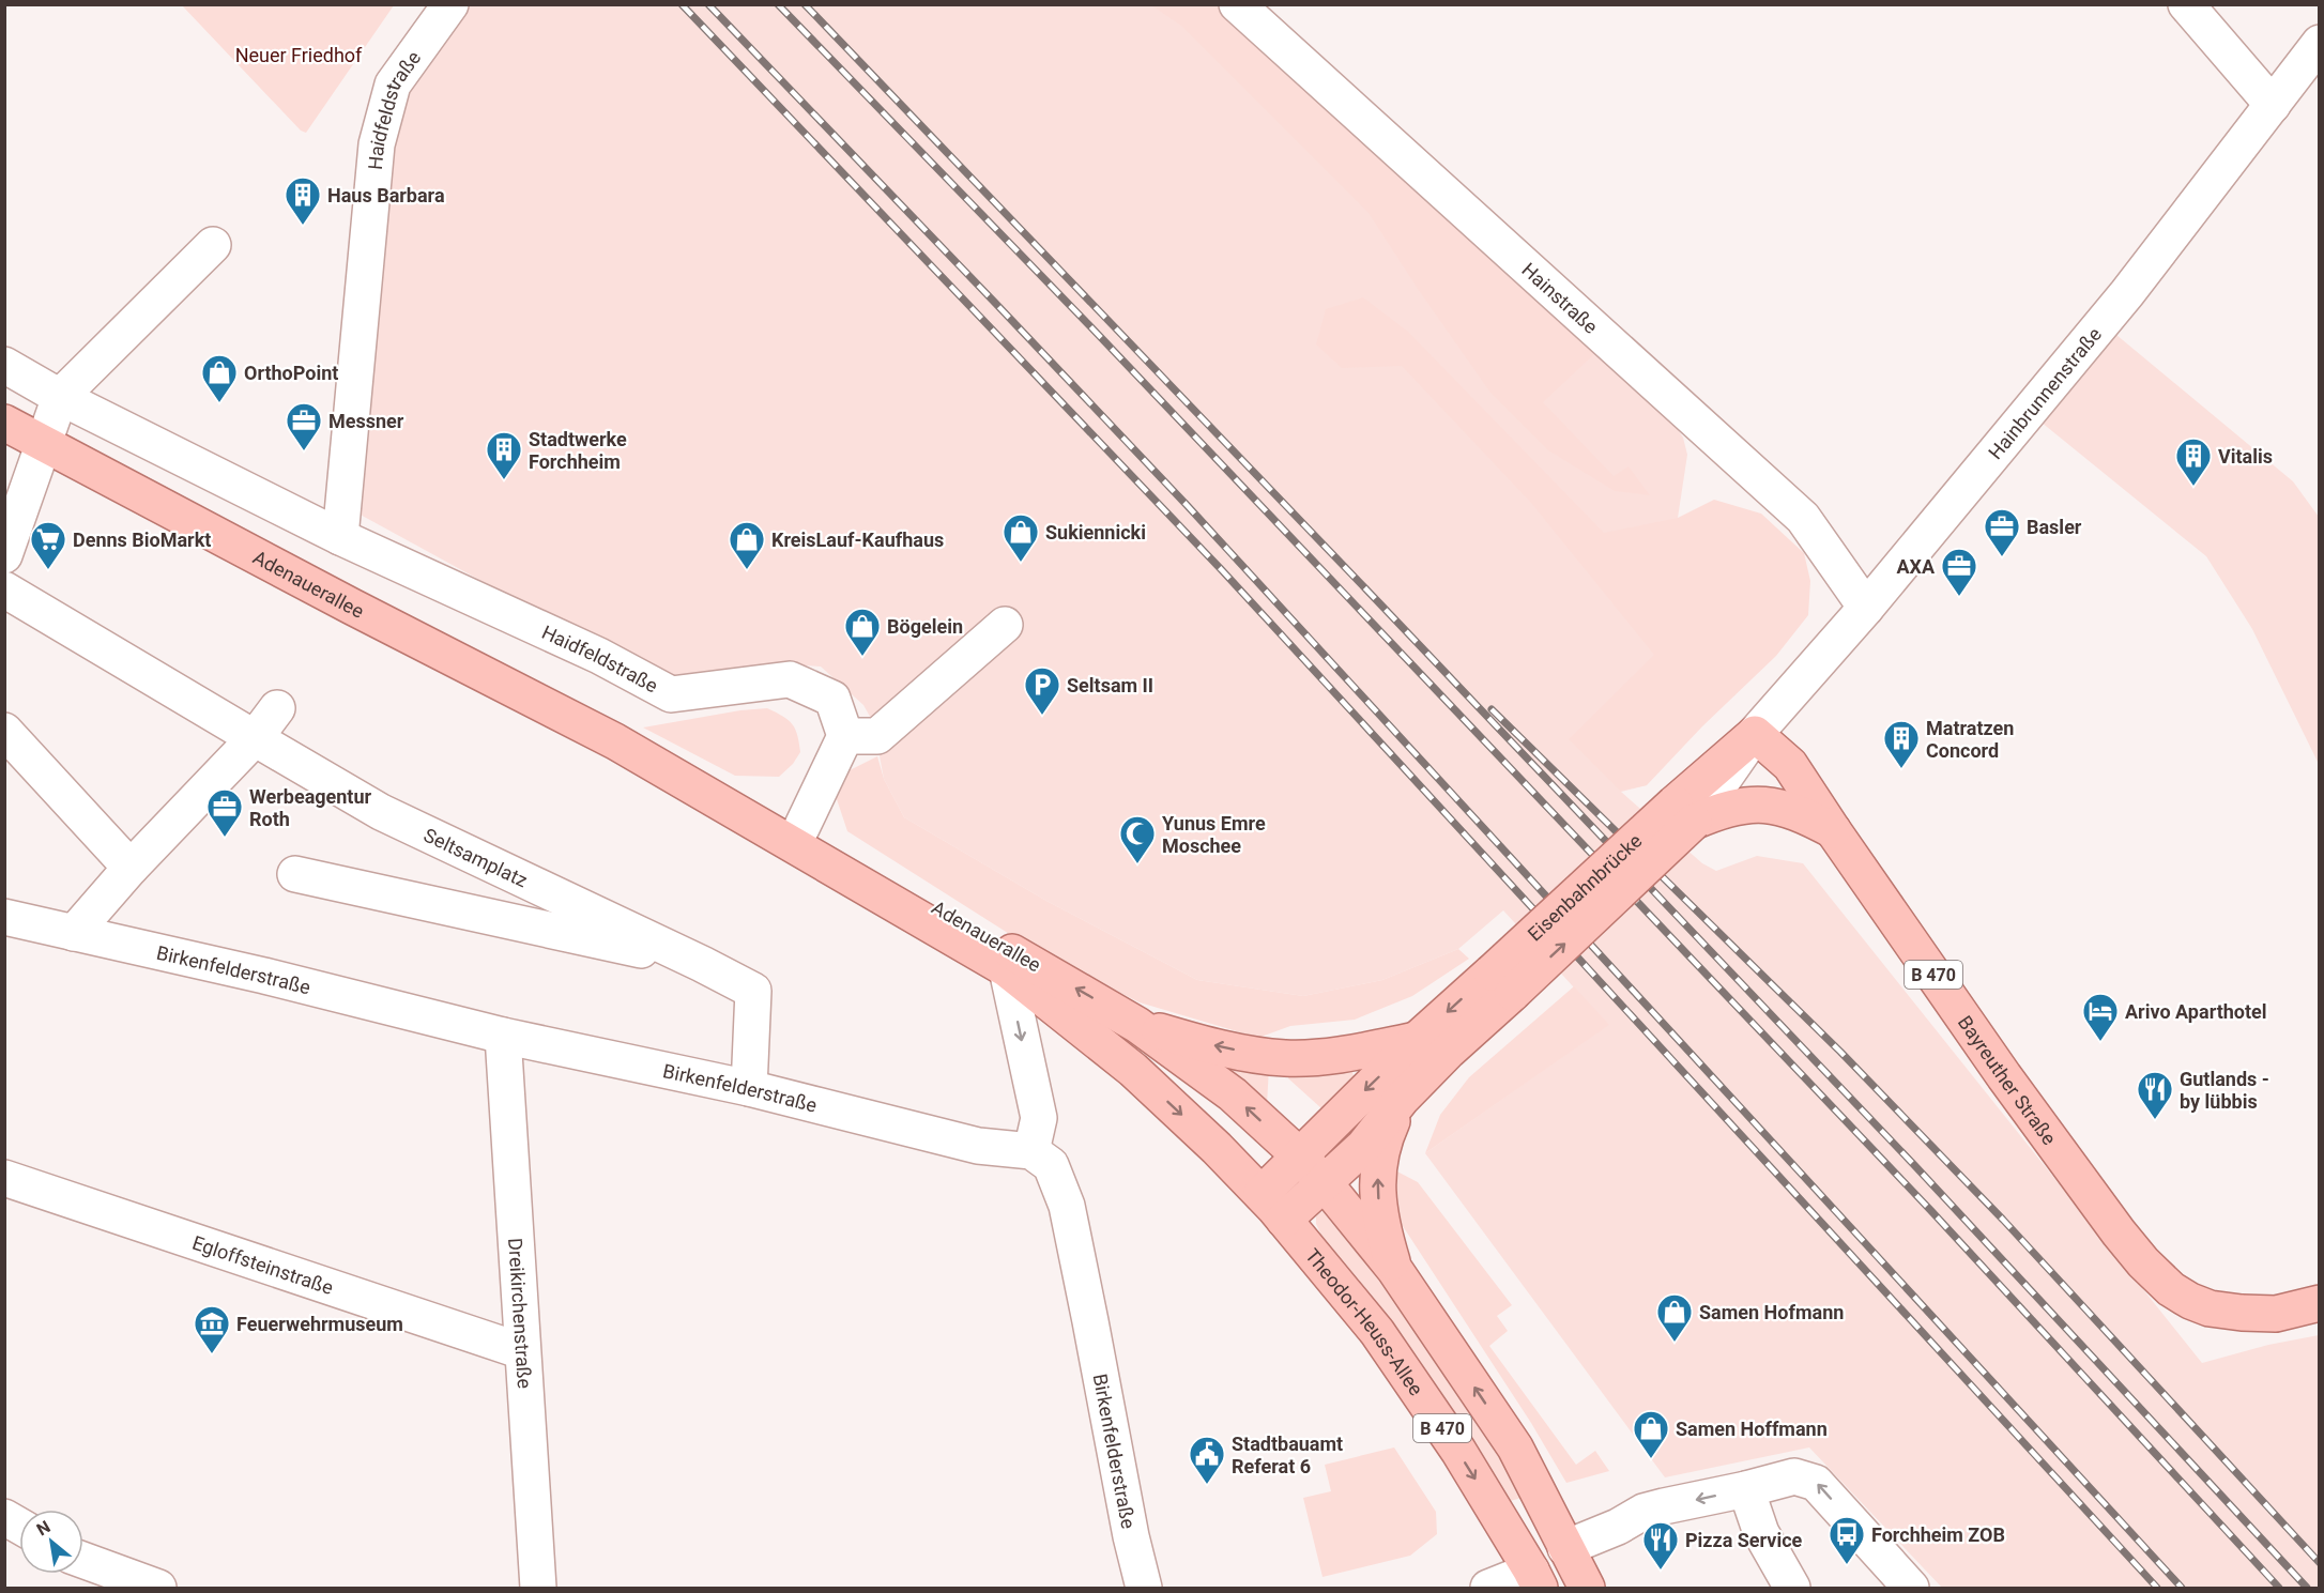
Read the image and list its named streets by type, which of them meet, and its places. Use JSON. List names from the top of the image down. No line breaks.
{"streets":{"main road":["Adenauerallee","Eisenbahnbrücke","B 470","Bayreuther Straße","Theodor-Heuss-Allee"],"street":["Haidfeldstraße","Hainstraße","Hainbrunnenstraße","Seltsamplatz","Birkenfelderstraße","Egloffsteinstraße","Dreikirchenstraße"]},"crossings":[["Hainstraße","Hainbrunnenstraße"],["Hainbrunnenstraße","Eisenbahnbrücke"],["Hainbrunnenstraße","Bayreuther Straße"],["Adenauerallee","B 470"],["Adenauerallee","Theodor-Heuss-Allee"],["Seltsamplatz","Birkenfelderstraße"],["Eisenbahnbrücke","B 470"],["Eisenbahnbrücke","Bayreuther Straße"],["Birkenfelderstraße","Dreikirchenstraße"],["B 470","Bayreuther Straße"],["B 470","Theodor-Heuss-Allee"],["Egloffsteinstraße","Dreikirchenstraße"]],"parks":["Neuer Friedhof"],"places":{"building":["Haus Barbara","Stadtwerke Forchheim","Vitalis","Matratzen Concord"],"shop":["OrthoPoint","Sukiennicki","KreisLauf-Kaufhaus","Bögelein","Samen Hofmann","Samen Hoffmann"],"office":["Messner","Basler","AXA","Werbeagentur Roth"],"supermarket":["Denns BioMarkt"],"parking":["Seltsam II"],"mosque":["Yunus Emre Moschee"],"hotel":["Arivo Aparthotel"],"restaurant":["Gutlands - by lübbis","Pizza Service"],"museum":["Feuerwehrmuseum"],"public building":["Stadtbauamt Referat 6"],"bus stop":["Forchheim ZOB"]},"north":"top left"}
